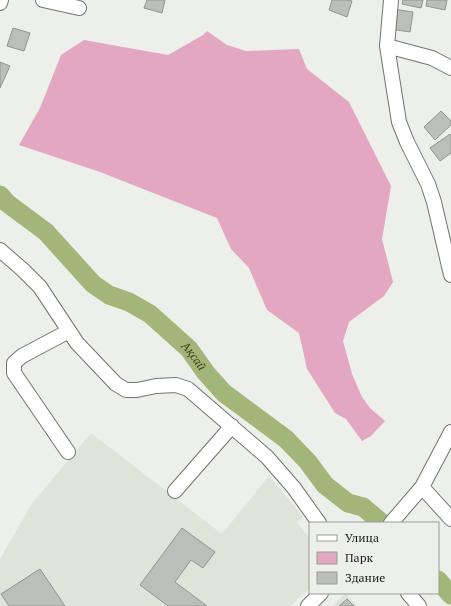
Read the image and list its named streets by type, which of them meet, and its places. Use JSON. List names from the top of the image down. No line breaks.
{"water":["Ақсай"],"legend":["Улица","Парк","Здание"]}
